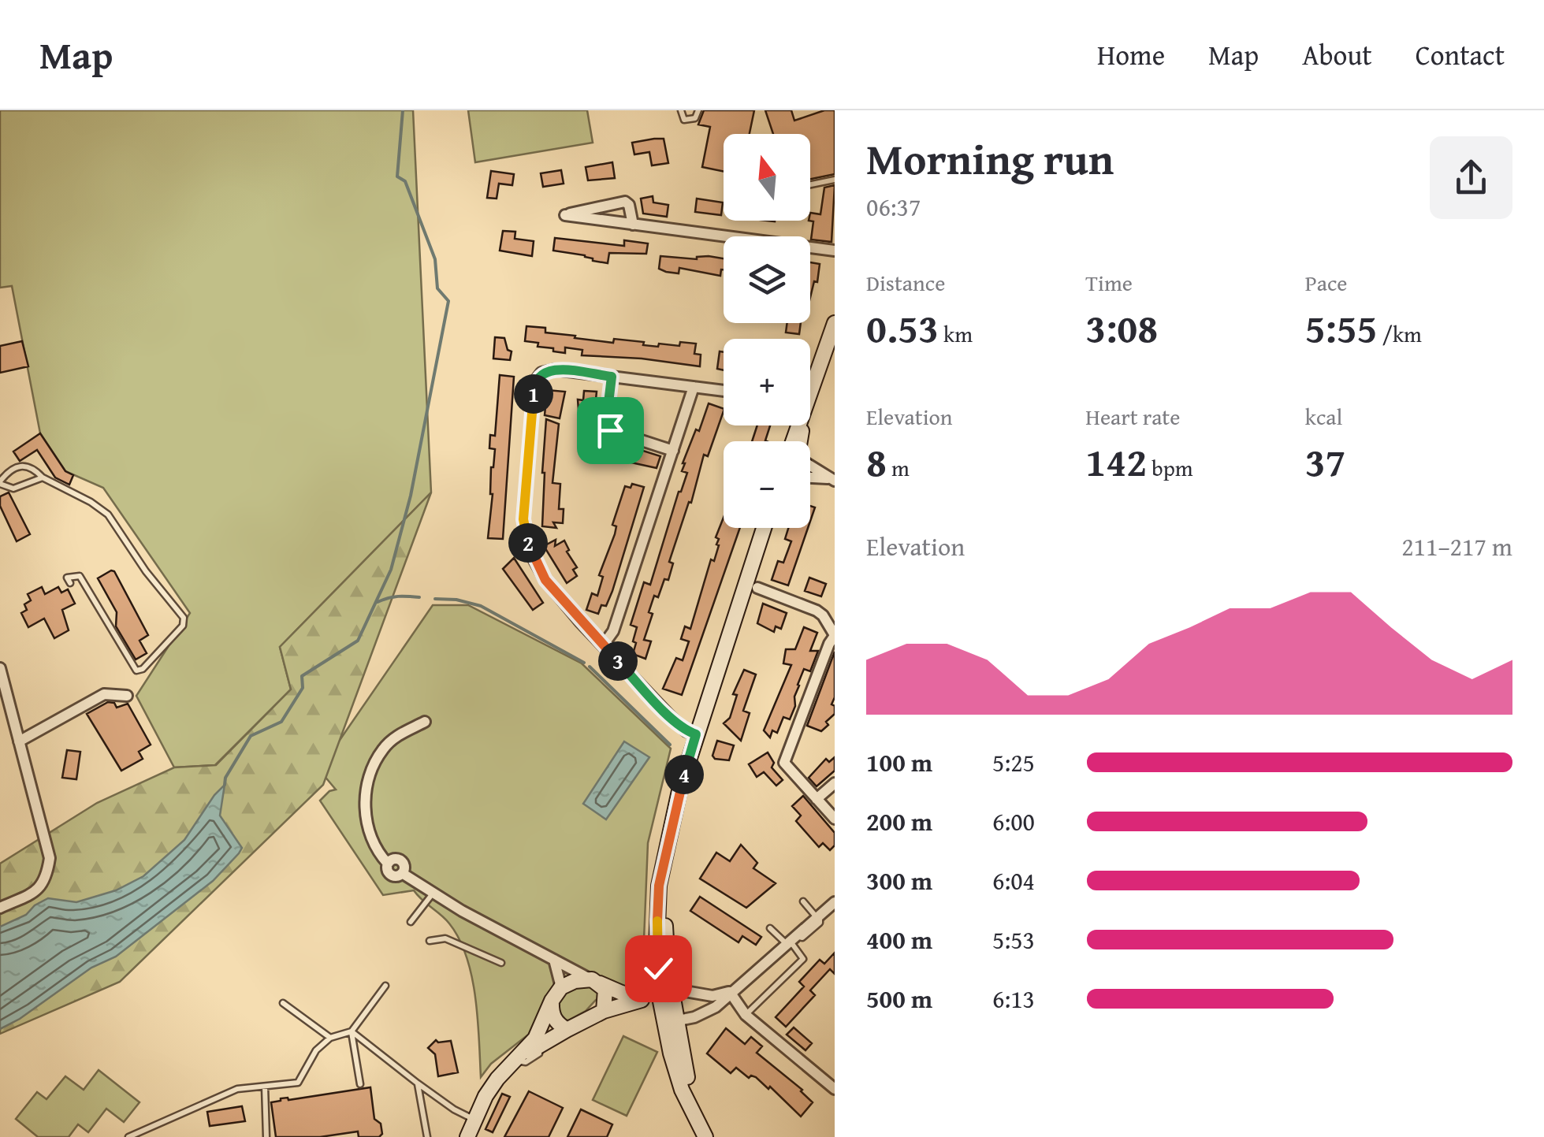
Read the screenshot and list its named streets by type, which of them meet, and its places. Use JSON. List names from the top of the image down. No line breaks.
{"north":"top","page":{"header":"Map","nav":["Home","Map","About","Contact"],"heading":["Morning run","06:37"],"map_buttons":["+","−"],"stats":[["Distance","0.53 km"],["Time","3:08"],["Pace","5:55 /km"],["Elevation","8 m"],["Heart rate","142 bpm"],["kcal","37"]],"pins":["1","2","3","4"],"chart":["Elevation","211–217 m"],"list":[{"name":"100 m","note":"5:25"},{"name":"200 m","note":"6:00"},{"name":"300 m","note":"6:04"},{"name":"400 m","note":"5:53"},{"name":"500 m","note":"6:13"}]}}
